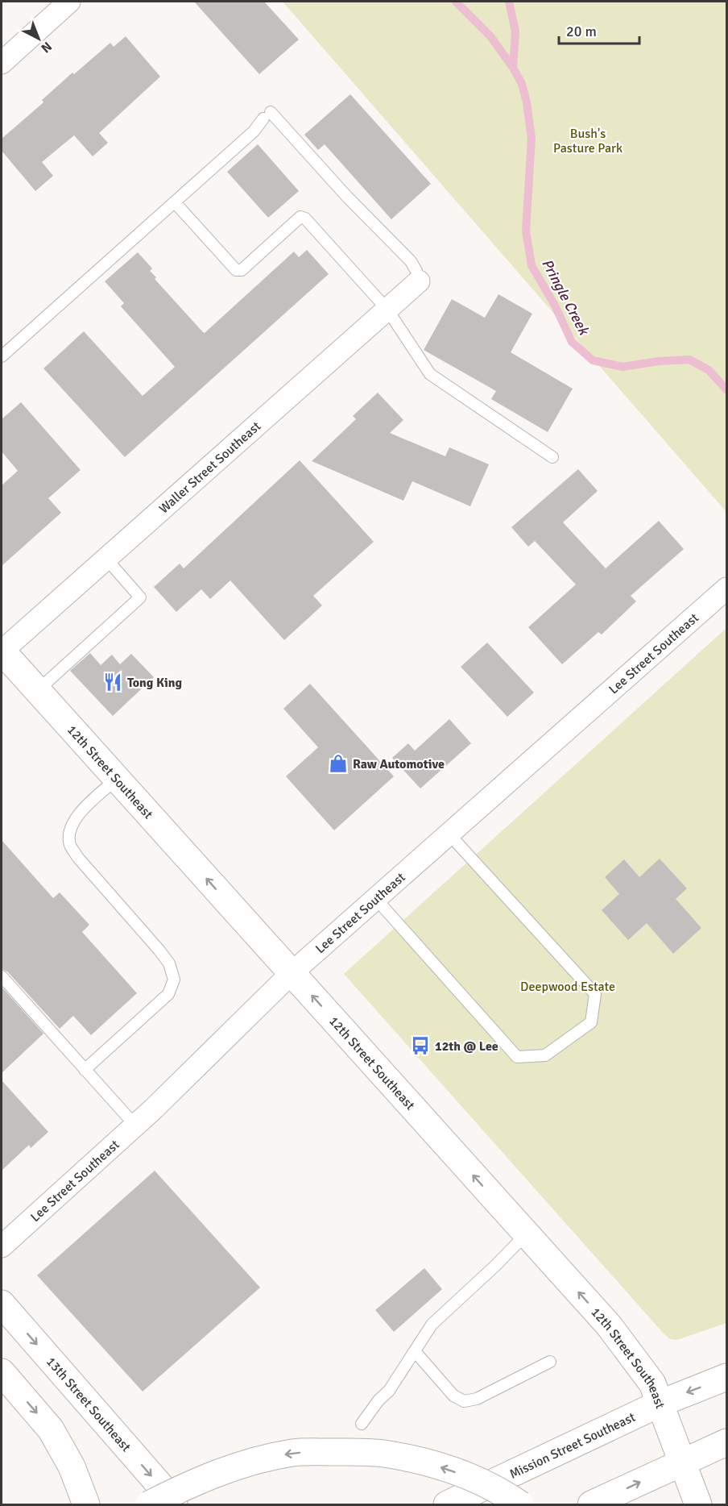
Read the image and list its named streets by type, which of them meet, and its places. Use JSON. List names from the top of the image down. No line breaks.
{"streets":{"main road":["12th Street Southeast","13th Street Southeast","Mission Street Southeast"],"street":["Waller Street Southeast","Lee Street Southeast"]},"crossings":[["Waller Street Southeast","12th Street Southeast"],["Lee Street Southeast","12th Street Southeast"],["12th Street Southeast","Mission Street Southeast"]],"one_way":["12th Street Southeast"],"water":["Pringle Creek"],"parks":["Bush's Pasture Park","Deepwood Estate"],"places":{"restaurant":["Tong King"],"shop":["Raw Automotive"],"bus stop":["12th @ Lee"]},"scale_bar":"20 m","north":"bottom right"}
